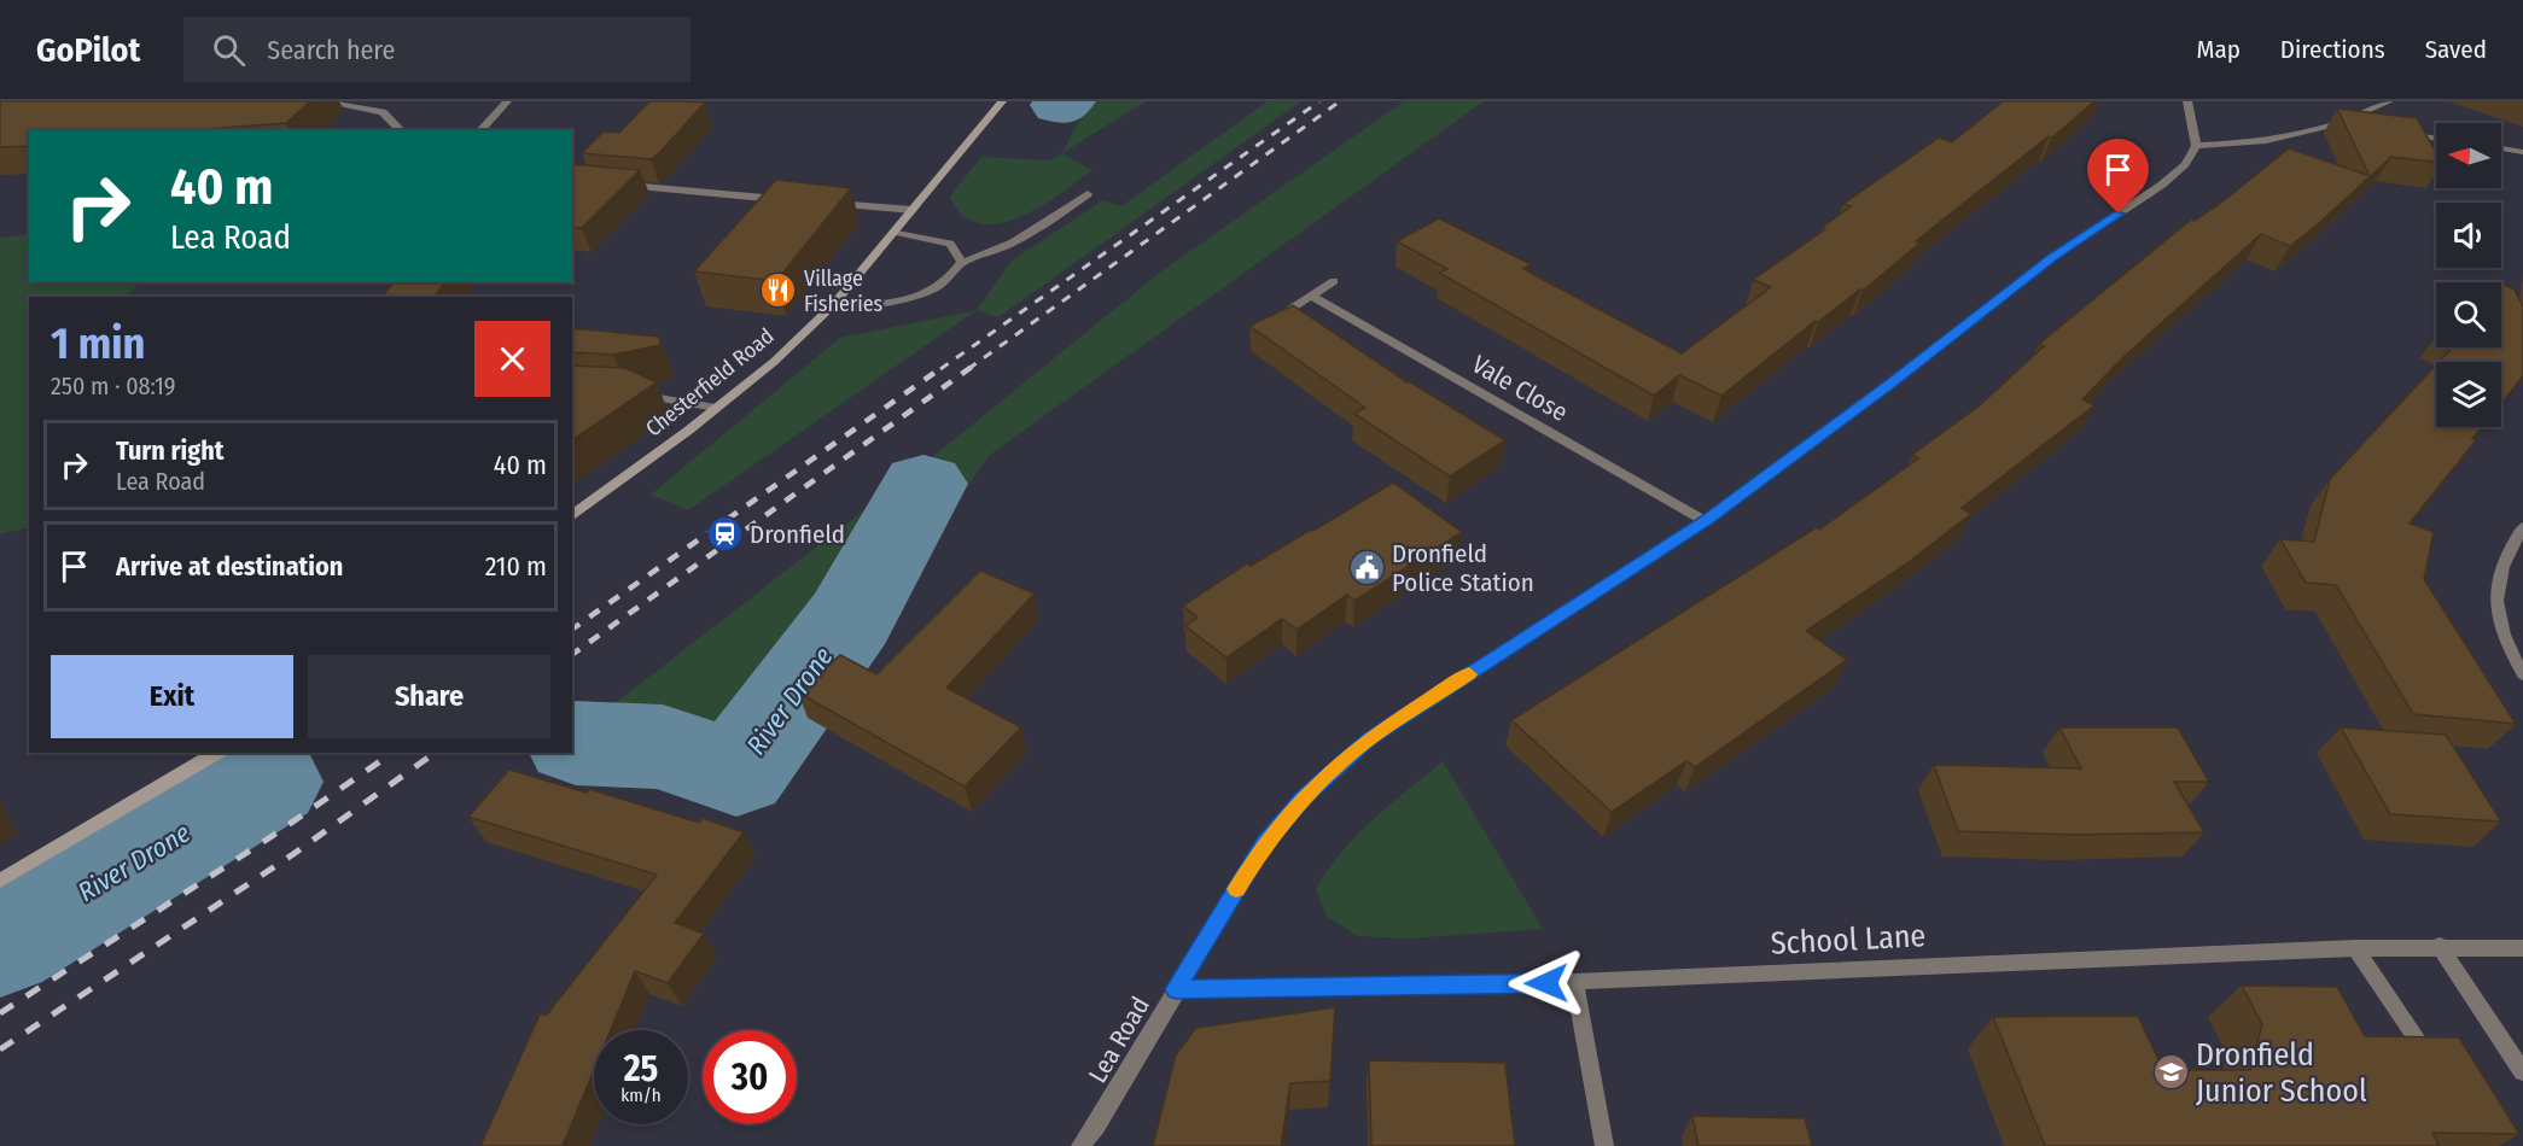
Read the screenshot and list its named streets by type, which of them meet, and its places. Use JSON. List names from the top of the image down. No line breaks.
{"streets":{"main road":["Chesterfield Road"],"street":["Vale Close","School Lane","Lea Road"]},"crossings":[["Vale Close","Lea Road"],["School Lane","Lea Road"]],"water":["River Drone"],"places":{"restaurant":["Village Fisheries"],"station":["Dronfield"],"public building":["Dronfield Police Station"],"school or university":["Dronfield Junior School"]},"north":"left","page":{"header":"GoPilot","search":"Search here","nav":["Map","Directions","Saved"],"turn":["40 m","Lea Road"],"heading":["1 min","250 m · 08:19"],"list":[{"name":"Turn right","note":"Lea Road","value":"40 m"},{"name":"Arrive at destination","value":"210 m"}],"buttons":["Exit","Share"],"speed":"25 km/h","limit":"30"}}
